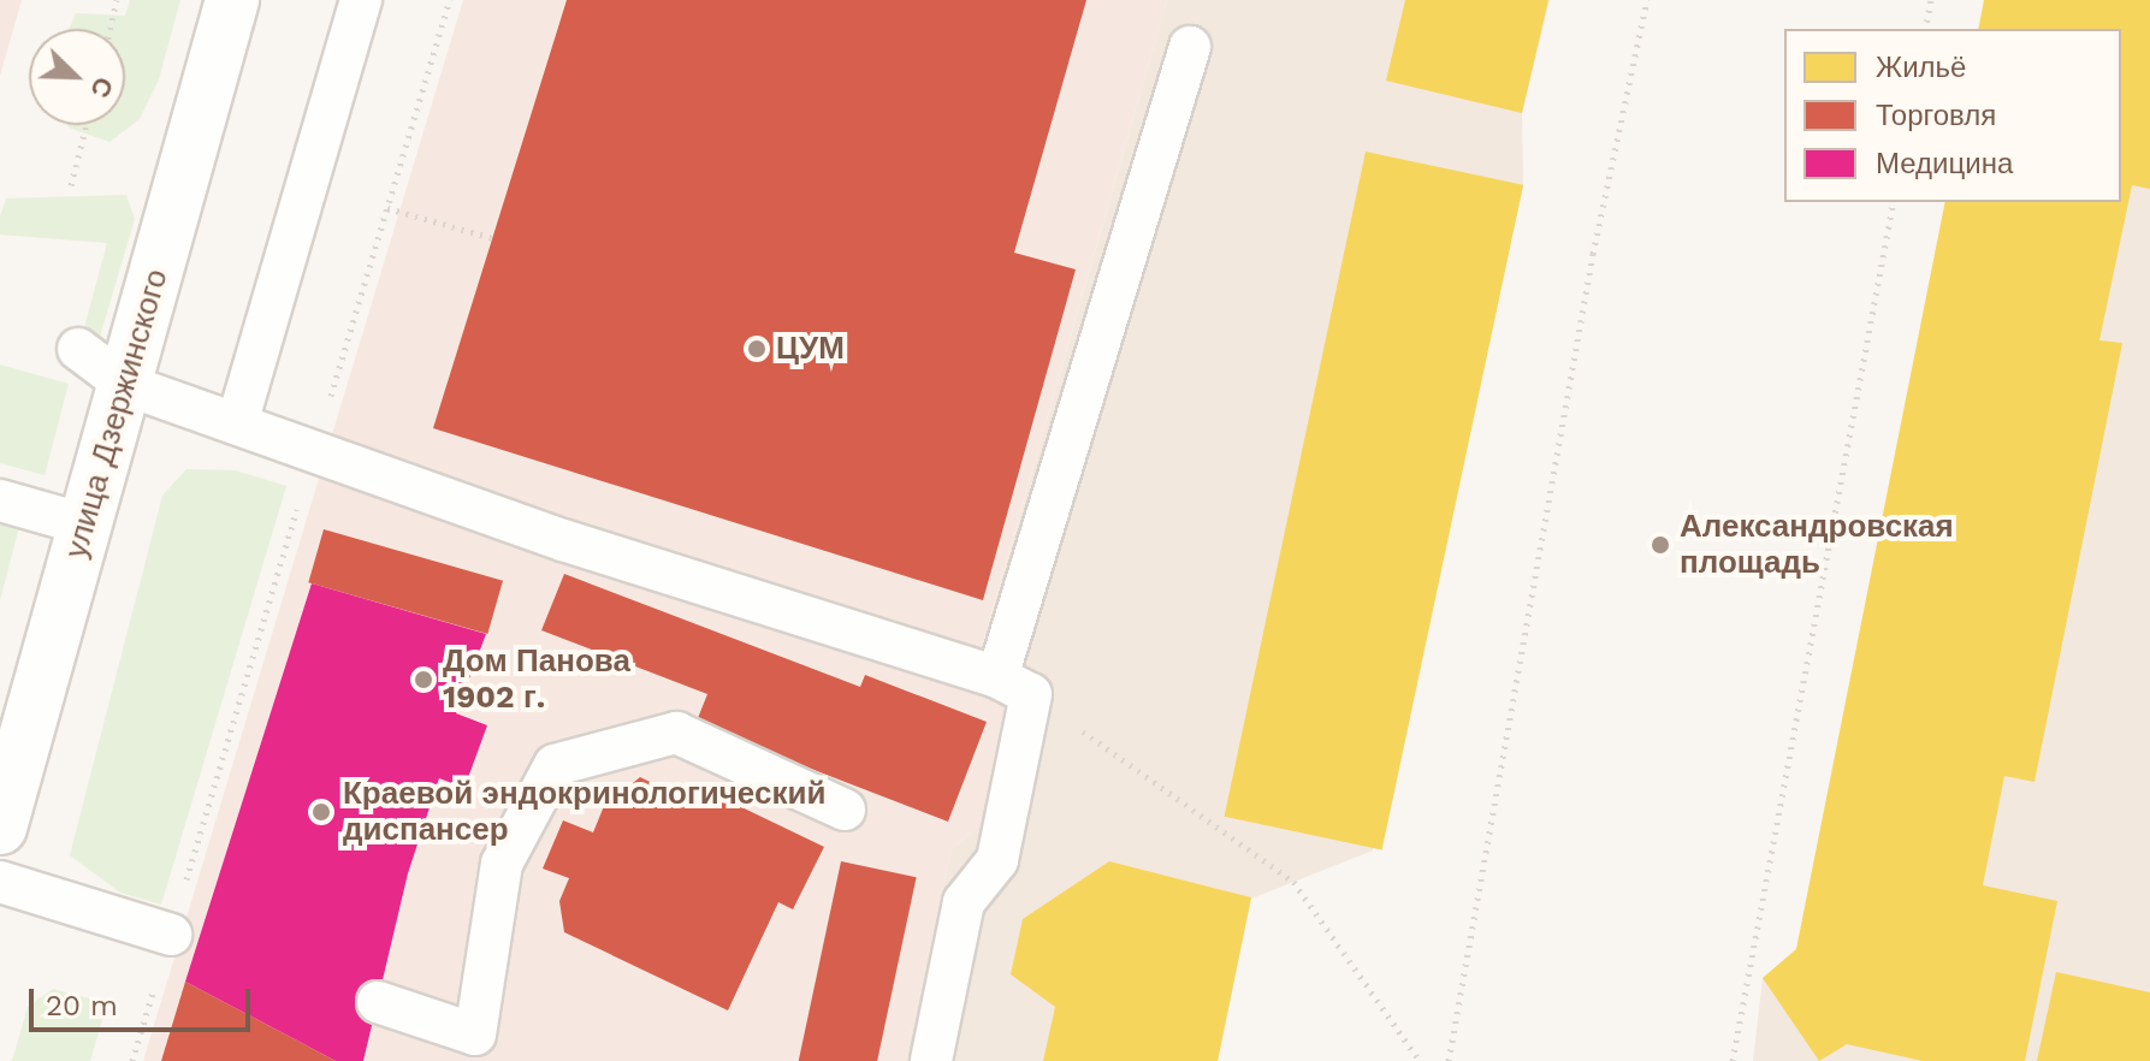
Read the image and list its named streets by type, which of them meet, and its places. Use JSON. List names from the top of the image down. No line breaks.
{"streets":{"main road":["улица Дзержинского"]},"places":["ЦУМ","Александровская площадь","Дом Панова 1902 г.","Краевой эндокринологический диспансер"],"legend":["Жильё","Торговля","Медицина"],"scale_bar":"20 m","north":"bottom right"}
